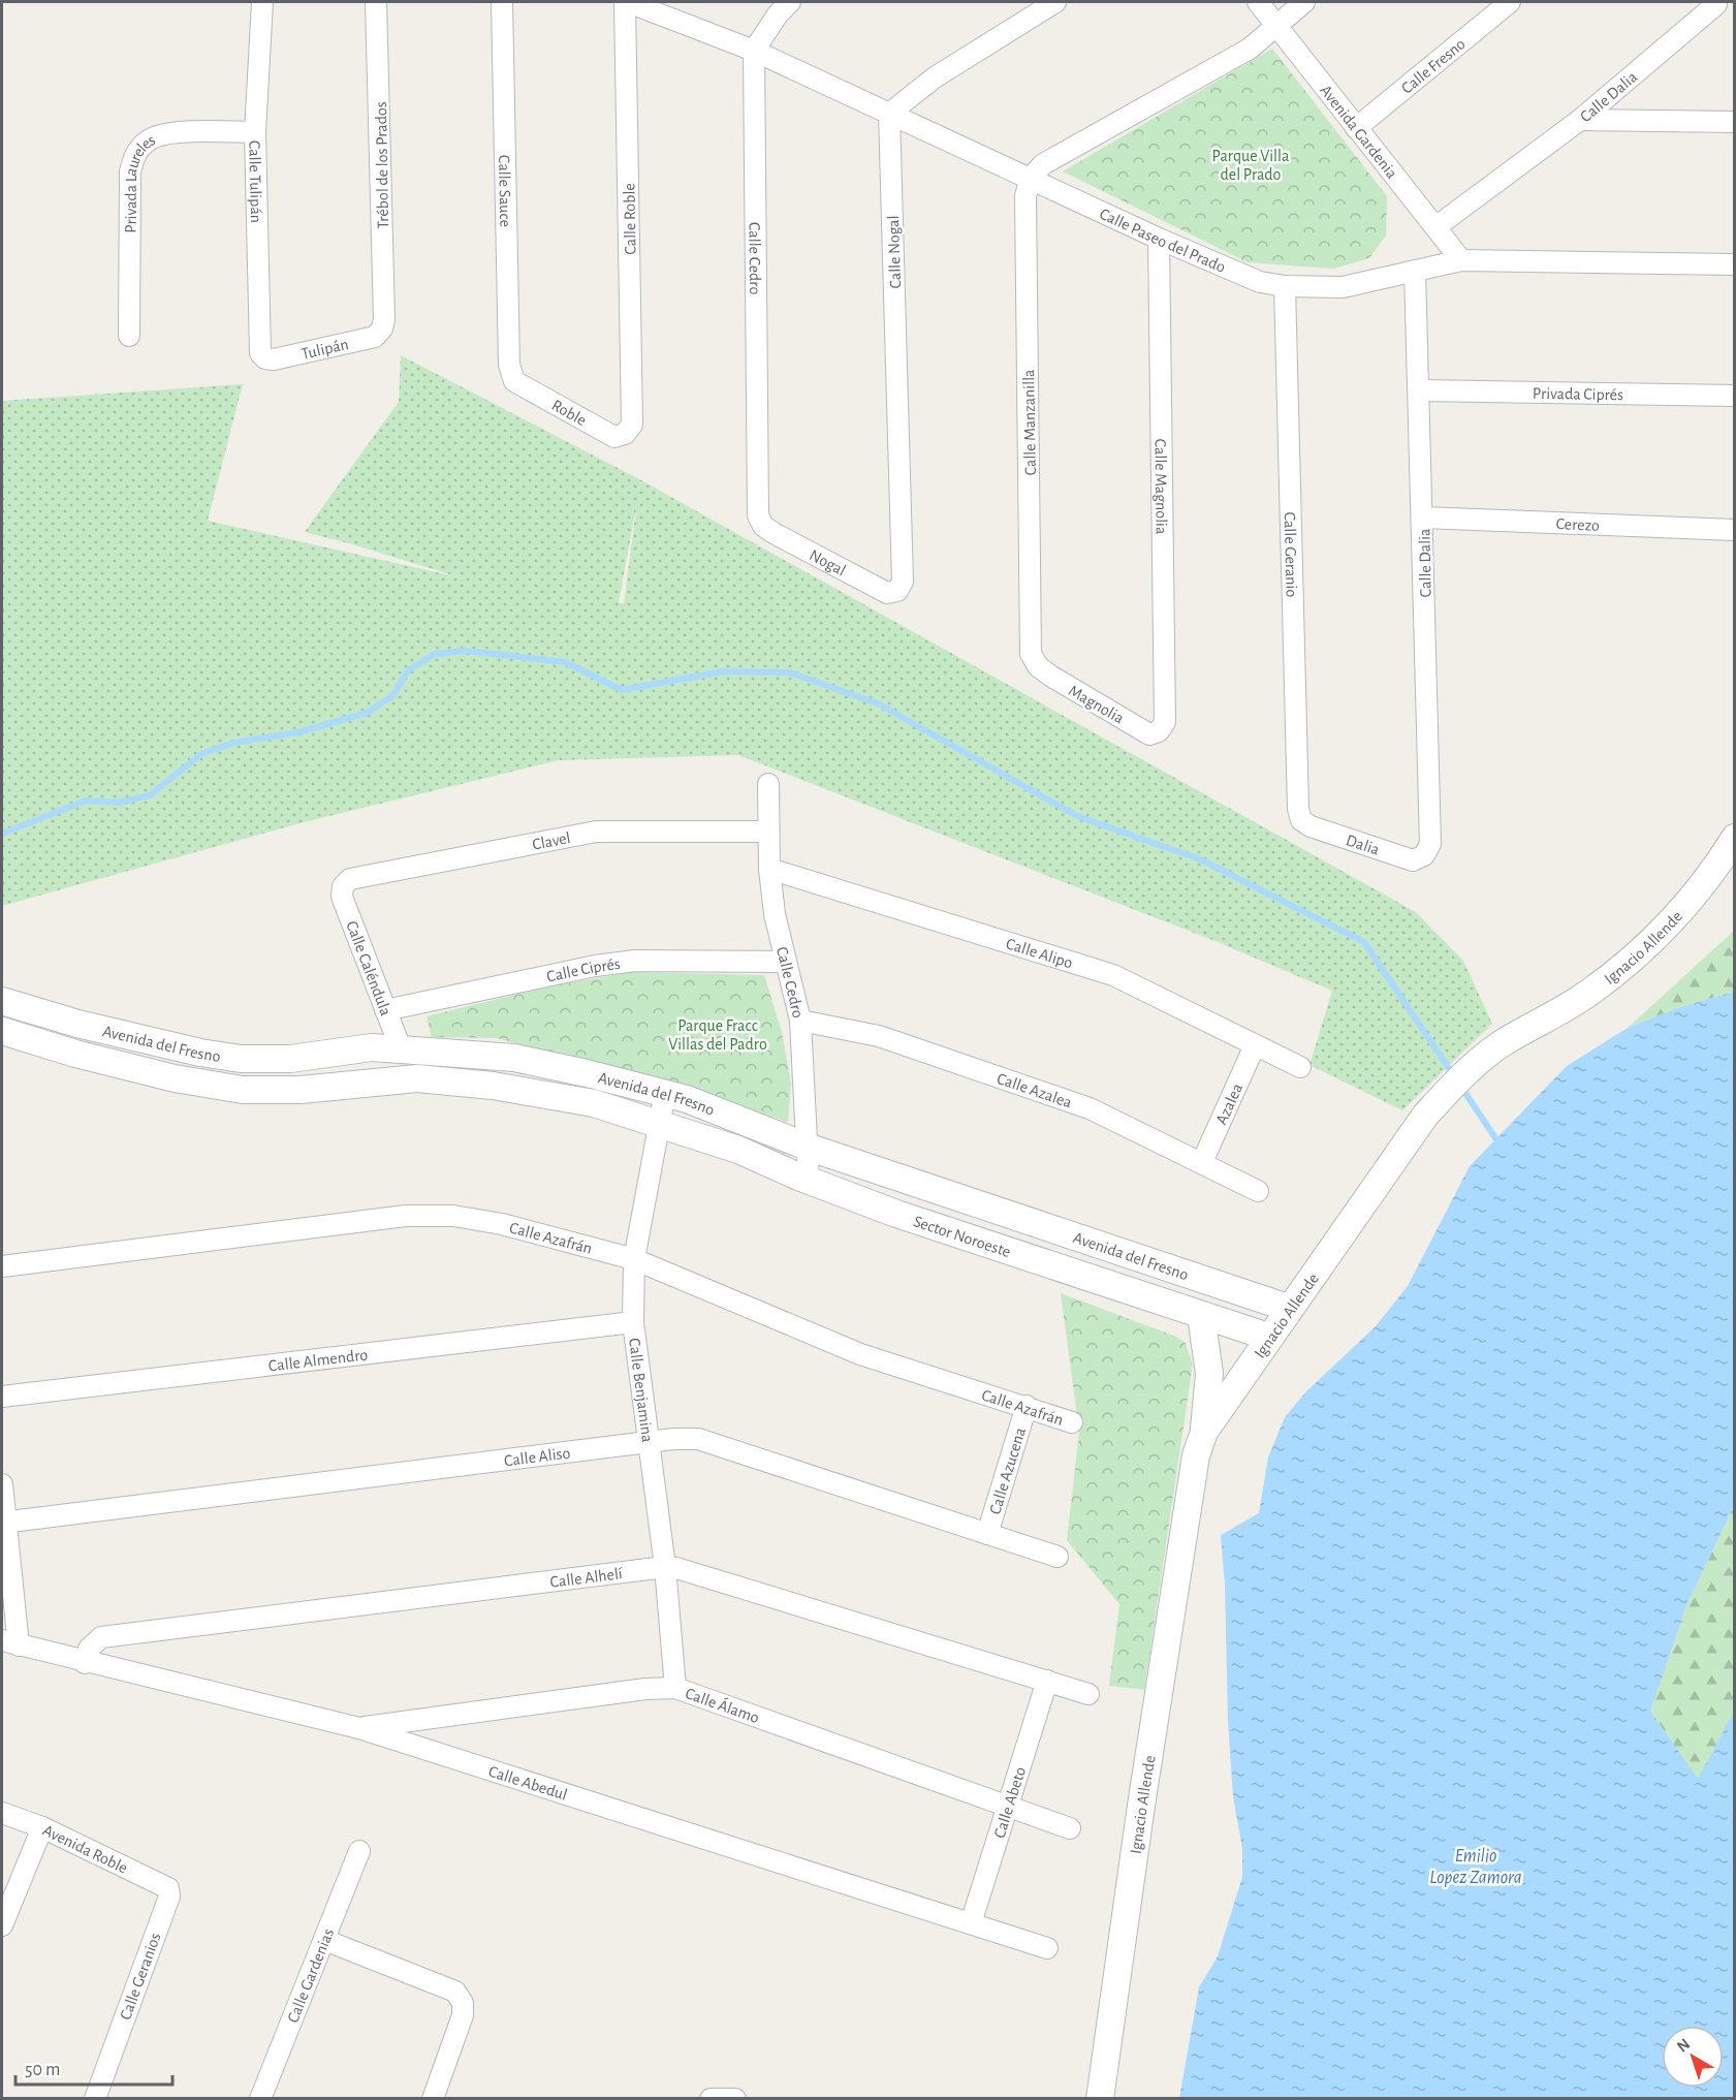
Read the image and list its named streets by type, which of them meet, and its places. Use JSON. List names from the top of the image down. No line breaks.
{"streets":{"street":["Calle Fresno","Calle Dalia","Avenida Gardenia","Trébol de los Prados","Calle Tulipán","Privada Laureles","Calle Sauce","Calle Roble","Calle Paseo del Prado","Calle Nogal","Calle Cedro","Tulipán","Privada Ciprés","Roble","Calle Manzanilla","Calle Magnolia","Cerezo","Calle Geranio","Nogal","Magnolia","Clavel","Dalia","Ignacio Allende","Calle Alipo","Calle Caléndula","Calle Ciprés","Avenida del Fresno","Calle Azalea","Azalea","Sector Noroeste","Calle Azafrán","Calle Almendro","Calle Benjamina","Calle Aliso","Calle Azucena","Calle Alhelí","Calle Álamo","Calle Abedul","Calle Abeto","Avenida Roble","Calle Gardenias","Calle Geranios"]},"crossings":[["Calle Fresno","Avenida Gardenia"],["Calle Dalia","Avenida Gardenia"],["Calle Dalia","Calle Paseo del Prado"],["Calle Dalia","Privada Ciprés"],["Calle Dalia","Cerezo"],["Calle Dalia","Dalia"],["Avenida Gardenia","Calle Paseo del Prado"],["Trébol de los Prados","Tulipán"],["Calle Tulipán","Privada Laureles"],["Calle Tulipán","Tulipán"],["Calle Sauce","Roble"],["Calle Roble","Calle Paseo del Prado"],["Calle Roble","Roble"],["Calle Paseo del Prado","Calle Nogal"],["Calle Paseo del Prado","Calle Cedro"],["Calle Paseo del Prado","Calle Manzanilla"],["Calle Paseo del Prado","Calle Magnolia"],["Calle Paseo del Prado","Calle Geranio"],["Calle Nogal","Nogal"],["Calle Cedro","Nogal"],["Calle Cedro","Clavel"],["Calle Cedro","Calle Alipo"],["Calle Cedro","Calle Ciprés"],["Calle Cedro","Avenida del Fresno"],["Calle Cedro","Calle Azalea"],["Calle Cedro","Sector Noroeste"],["Calle Manzanilla","Magnolia"],["Calle Magnolia","Magnolia"],["Calle Geranio","Dalia"],["Clavel","Calle Caléndula"],["Ignacio Allende","Avenida del Fresno"],["Ignacio Allende","Sector Noroeste"],["Calle Alipo","Azalea"],["Calle Caléndula","Calle Ciprés"],["Calle Caléndula","Avenida del Fresno"],["Avenida del Fresno","Sector Noroeste"],["Avenida del Fresno","Calle Benjamina"],["Calle Azalea","Azalea"],["Sector Noroeste","Calle Benjamina"],["Calle Azafrán","Calle Benjamina"],["Calle Azafrán","Calle Azucena"],["Calle Almendro","Calle Benjamina"],["Calle Benjamina","Calle Aliso"],["Calle Benjamina","Calle Alhelí"],["Calle Benjamina","Calle Álamo"],["Calle Aliso","Calle Azucena"],["Calle Alhelí","Calle Abedul"],["Calle Alhelí","Calle Abeto"],["Calle Álamo","Calle Abedul"],["Calle Álamo","Calle Abeto"],["Calle Abedul","Calle Abeto"],["Avenida Roble","Calle Geranios"]],"water":["Emilio Lopez Zamora"],"parks":["Parque Villa del Prado","Parque Fracc Villas del Padro"],"scale_bar":"50 m","north":"top left"}
